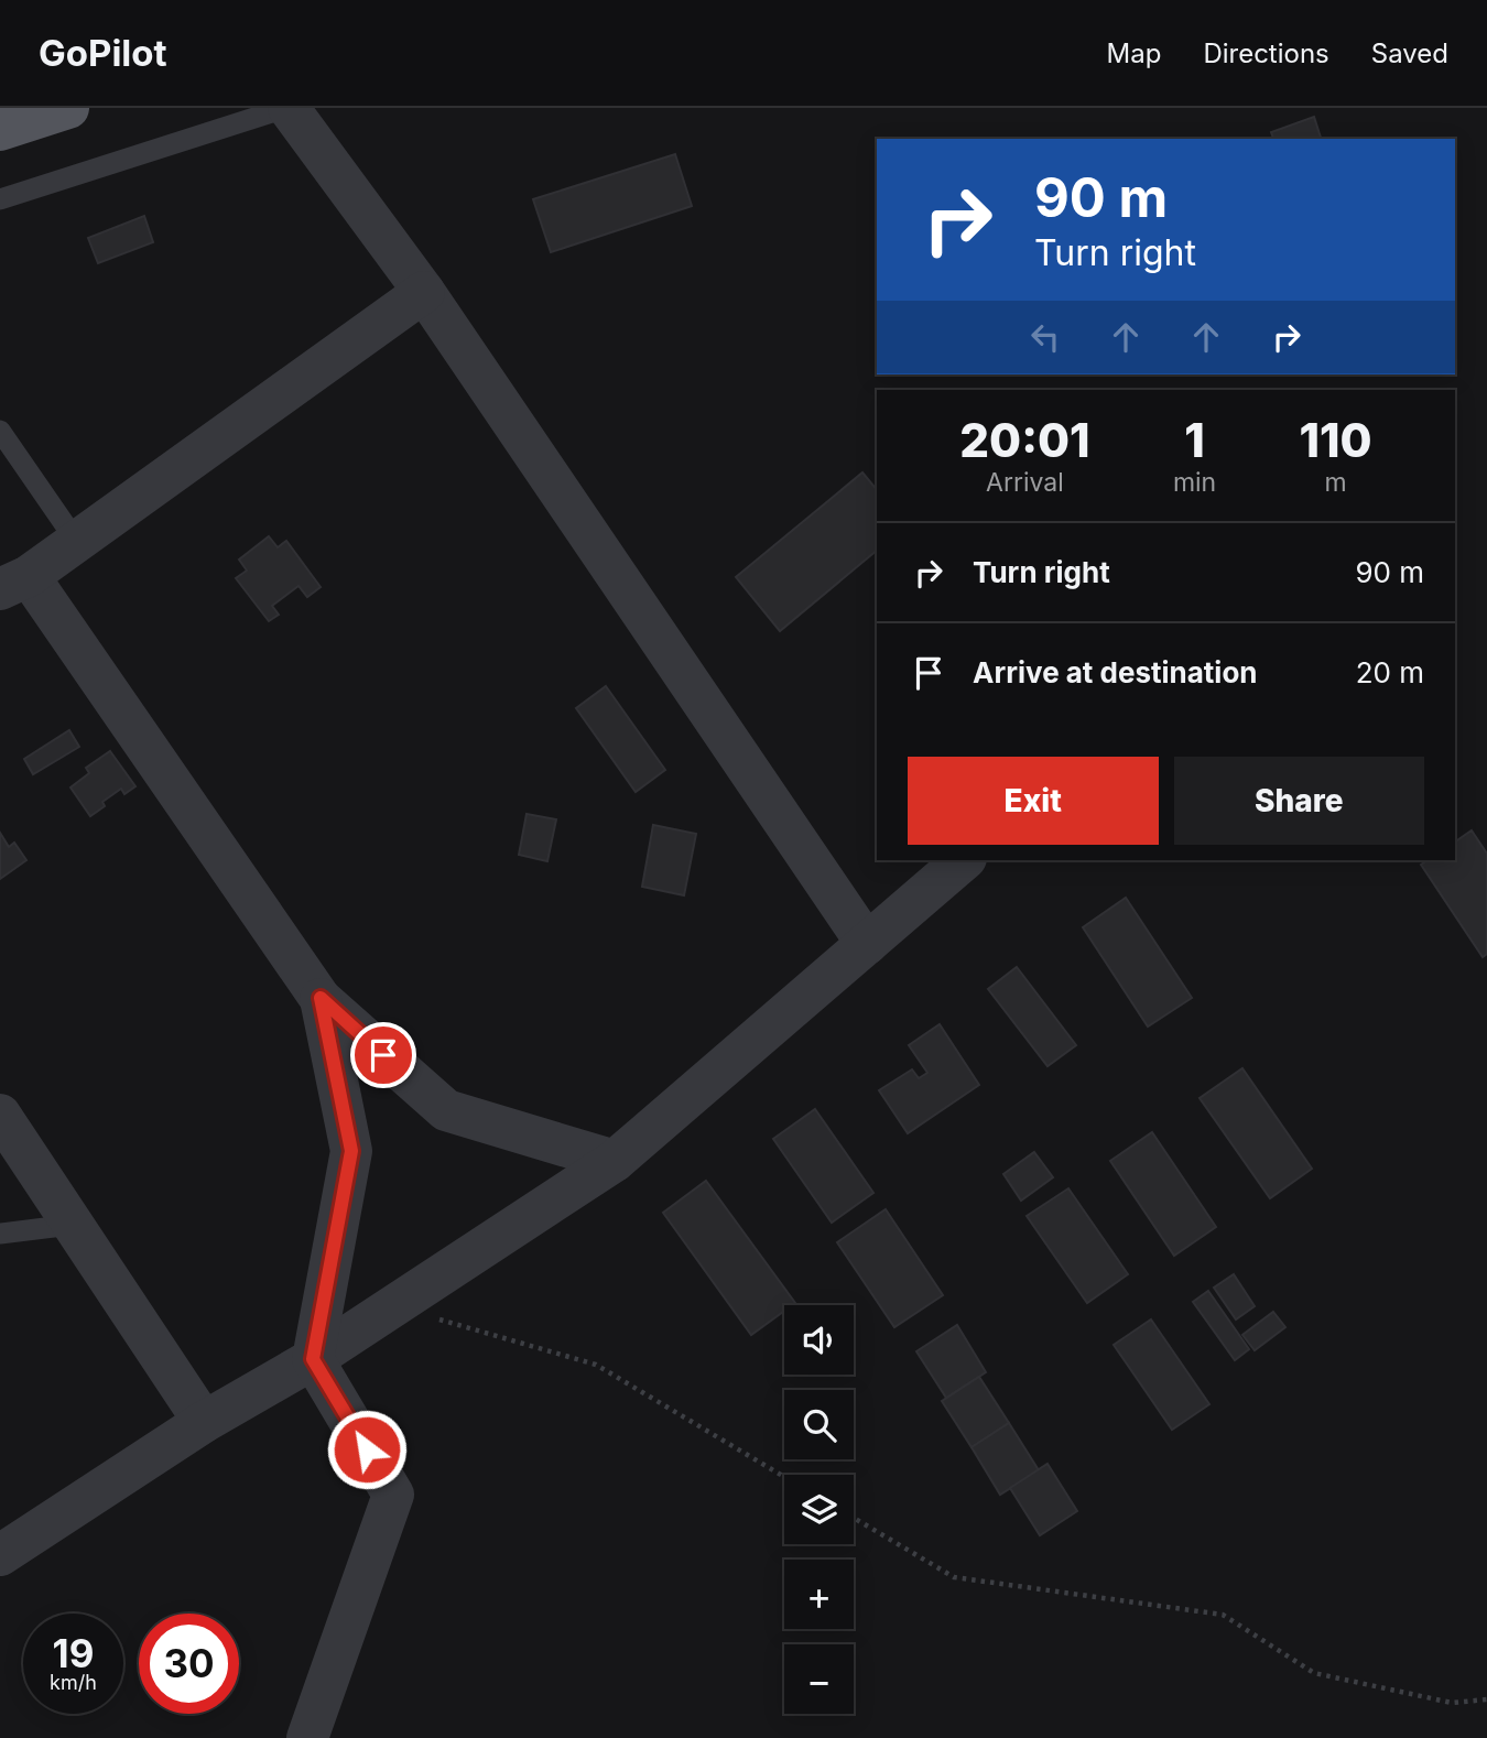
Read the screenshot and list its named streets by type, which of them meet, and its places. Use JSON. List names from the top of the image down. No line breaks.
{"page":{"header":"GoPilot","nav":["Map","Directions","Saved"],"turn":["90 m","Turn right"],"eta":["20:01","Arrival","1","min","110","m"],"list":[{"name":"Turn right","value":"90 m"},{"name":"Arrive at destination","value":"20 m"}],"buttons":["Exit","Share"],"map_buttons":["+","−"],"speed":"19 km/h","limit":"30"}}
